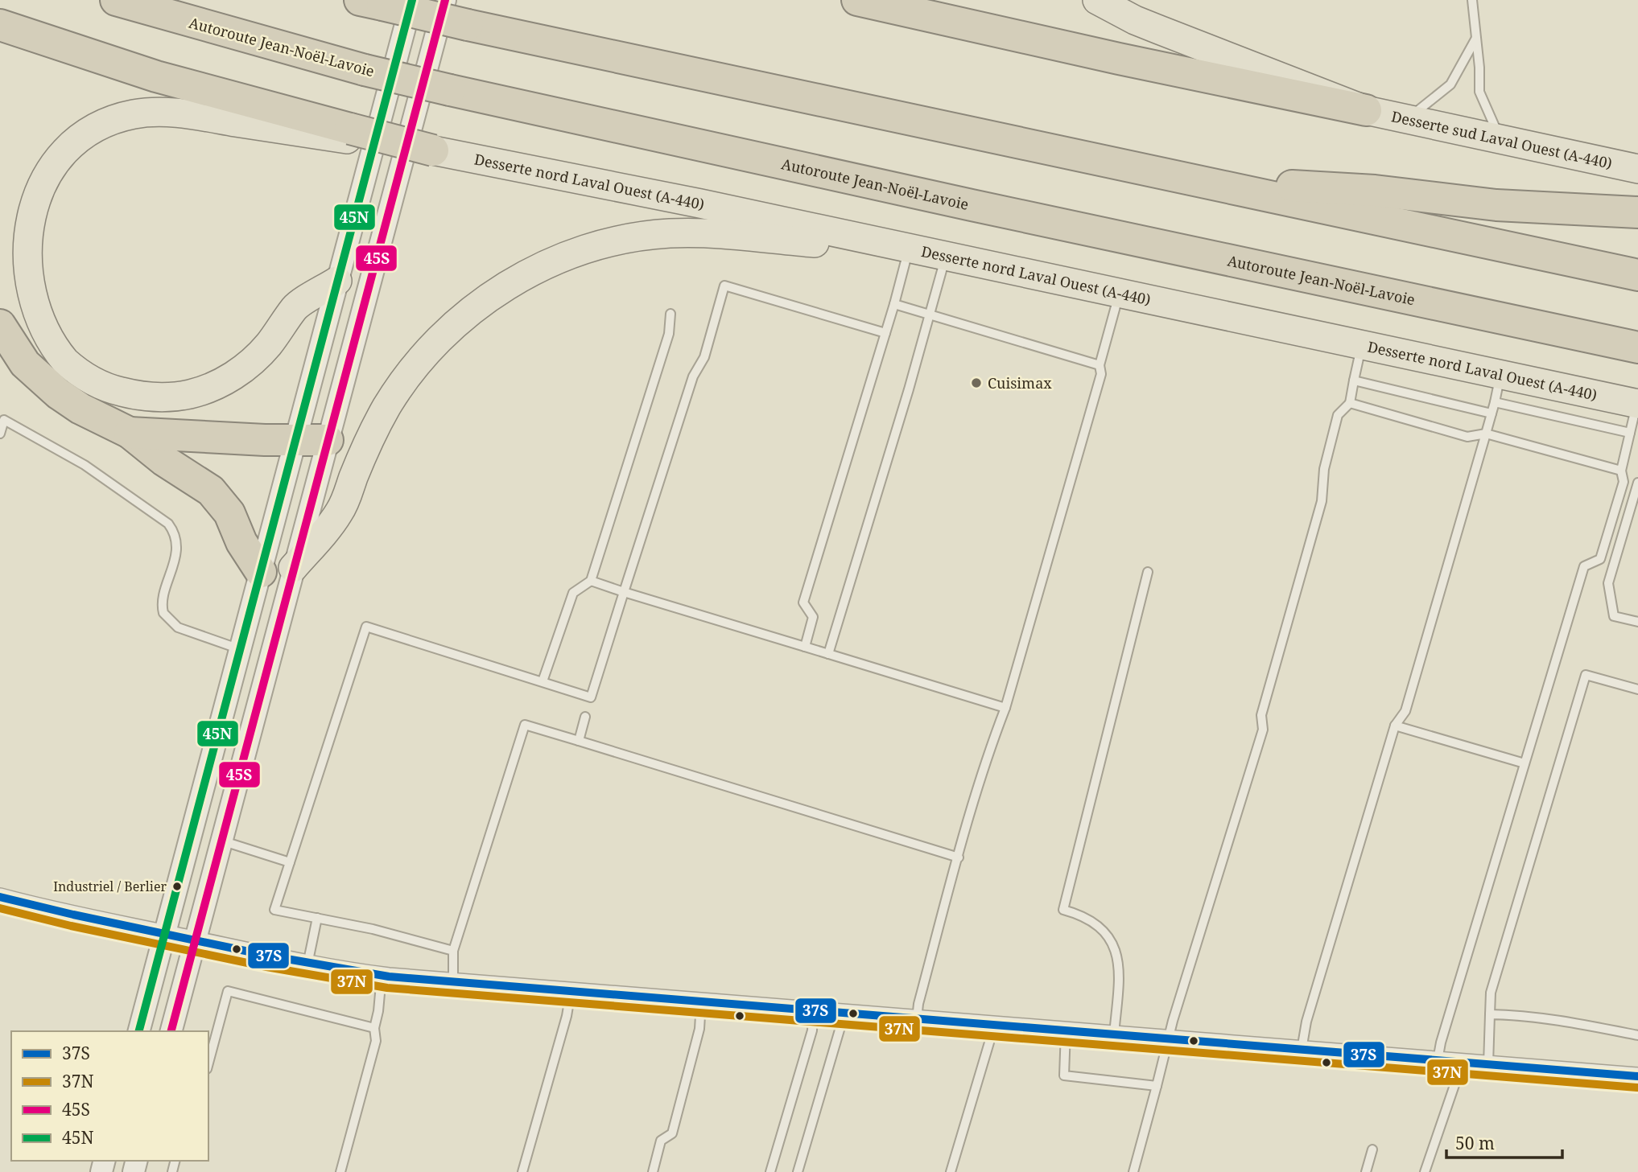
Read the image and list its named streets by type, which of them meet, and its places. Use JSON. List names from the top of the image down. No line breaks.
{"streets":{"highway":["Autoroute Jean-Noël-Lavoie"],"main road":["Desserte sud Laval Ouest (A-440)","Desserte nord Laval Ouest (A-440)"]},"places":["Cuisimax","Industriel / Berlier"],"lines":["transit line 45S","transit line 45N","transit line 37S","transit line 37N"],"legend":["37S","37N","45S","45N"],"scale_bar":"50 m"}
